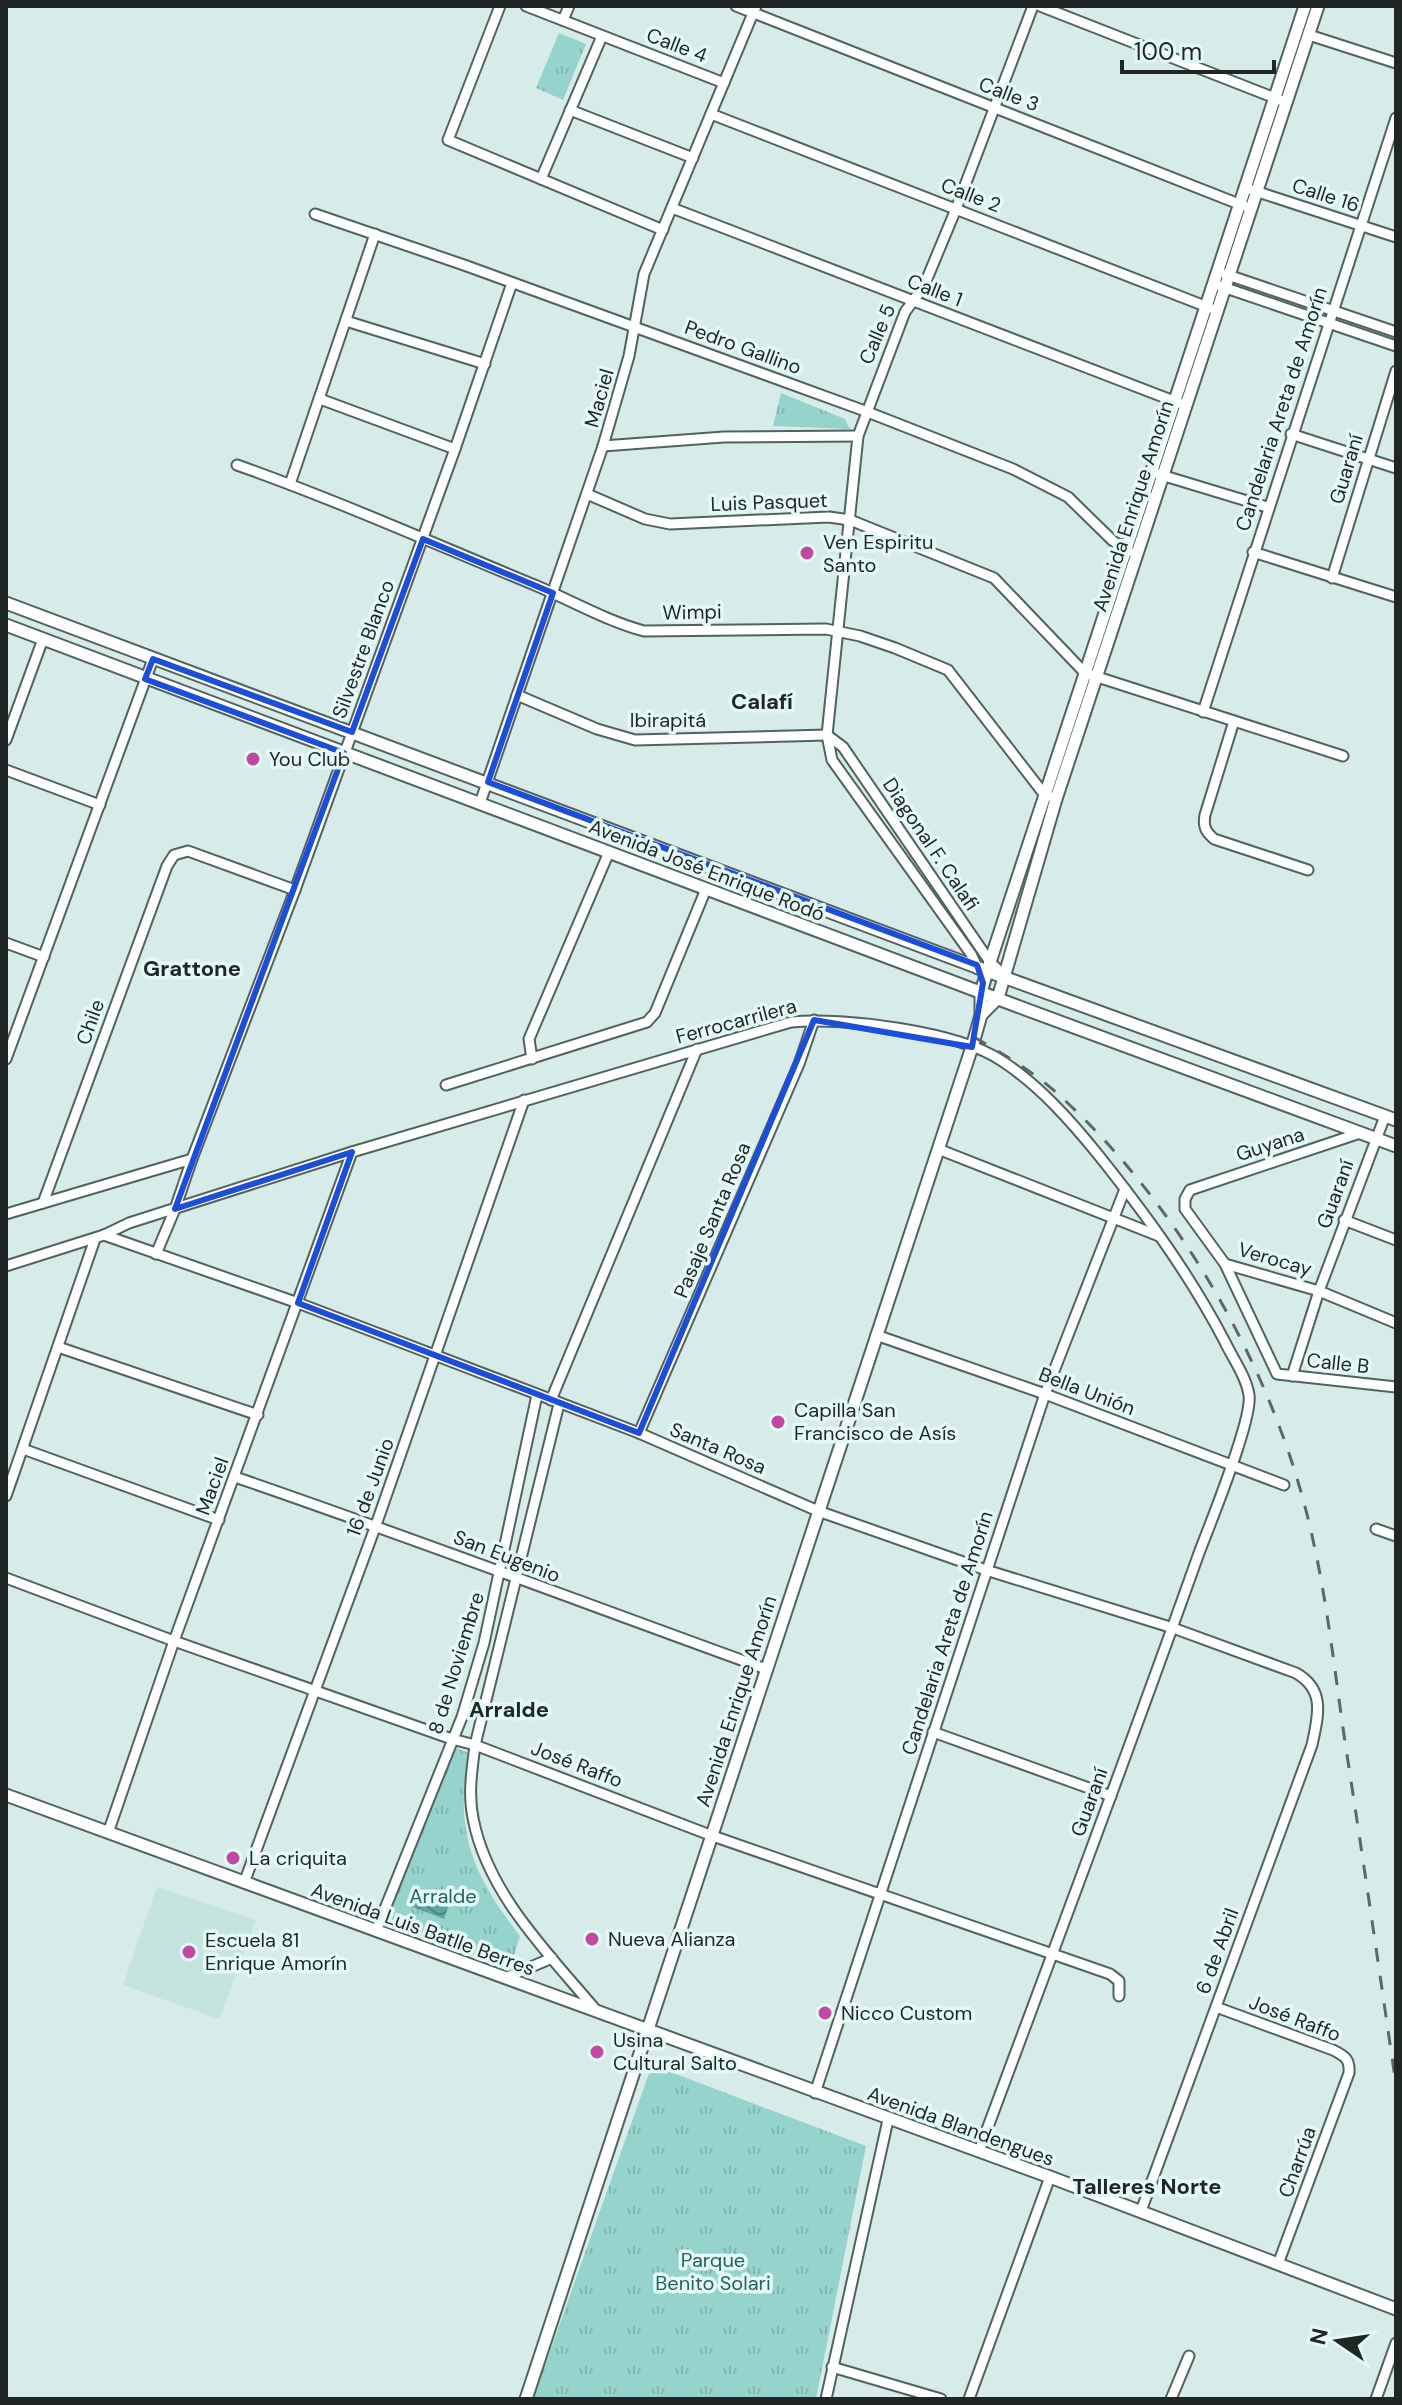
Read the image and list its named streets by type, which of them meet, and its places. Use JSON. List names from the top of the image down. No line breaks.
{"streets":{"street":["Calle 4","Calle 3","Calle 2","Calle 16","Calle 1","Calle 5","Pedro Gallino","Maciel","Candelaria Areta de Amorín","Guaraní","Luis Pasquet","Avenida Enrique Amorín","Wimpi","Silvestre Blanco","Ibirapitá","Diagonal F. Calafi","Avenida José Enrique Rodó","Ferrocarrilera","Chile","Guyana","Pasaje Santa Rosa","Verocay","Calle B","Bella Unión","Santa Rosa","16 de Junio","San Eugenio","8 de Noviembre","José Raffo","Avenida Luis Batlle Berres","6 de Abril","Avenida Blandengues","Charrúa"]},"crossings":[["Calle 4","Maciel"],["Calle 3","Calle 5"],["Calle 3","Maciel"],["Calle 3","Avenida Enrique Amorín"],["Calle 2","Calle 5"],["Calle 2","Maciel"],["Calle 2","Avenida Enrique Amorín"],["Calle 16","Candelaria Areta de Amorín"],["Calle 16","Avenida Enrique Amorín"],["Calle 1","Calle 5"],["Calle 1","Maciel"],["Calle 1","Avenida Enrique Amorín"],["Calle 5","Pedro Gallino"],["Calle 5","Diagonal F. Calafi"],["Pedro Gallino","Maciel"],["Pedro Gallino","Avenida Enrique Amorín"],["Pedro Gallino","Silvestre Blanco"],["Pedro Gallino","Diagonal F. Calafi"],["Maciel","Luis Pasquet"],["Maciel","Wimpi"],["Maciel","Ibirapitá"],["Maciel","Avenida José Enrique Rodó"],["Maciel","Ferrocarrilera"],["Maciel","Santa Rosa"],["Maciel","San Eugenio"],["Maciel","José Raffo"],["Maciel","Avenida Luis Batlle Berres"],["Candelaria Areta de Amorín","Ferrocarrilera"],["Candelaria Areta de Amorín","Bella Unión"],["Candelaria Areta de Amorín","Santa Rosa"],["Candelaria Areta de Amorín","José Raffo"],["Candelaria Areta de Amorín","Avenida Blandengues"],["Guaraní","Avenida José Enrique Rodó"],["Guaraní","Ferrocarrilera"],["Guaraní","Verocay"],["Guaraní","Calle B"],["Guaraní","Bella Unión"],["Guaraní","Santa Rosa"],["Guaraní","José Raffo"],["Guaraní","Avenida Blandengues"],["Luis Pasquet","Avenida Enrique Amorín"],["Luis Pasquet","Diagonal F. Calafi"],["Avenida Enrique Amorín","Wimpi"],["Avenida Enrique Amorín","Diagonal F. Calafi"],["Avenida Enrique Amorín","Avenida José Enrique Rodó"],["Avenida Enrique Amorín","Ferrocarrilera"],["Avenida Enrique Amorín","Bella Unión"],["Avenida Enrique Amorín","Santa Rosa"],["Avenida Enrique Amorín","San Eugenio"],["Avenida Enrique Amorín","José Raffo"],["Avenida Enrique Amorín","Avenida Luis Batlle Berres"],["Avenida Enrique Amorín","Avenida Blandengues"],["Wimpi","Silvestre Blanco"],["Wimpi","Diagonal F. Calafi"],["Silvestre Blanco","Avenida José Enrique Rodó"],["Silvestre Blanco","Ferrocarrilera"],["Silvestre Blanco","Chile"],["Silvestre Blanco","Santa Rosa"],["Ibirapitá","Diagonal F. Calafi"],["Diagonal F. Calafi","Avenida José Enrique Rodó"],["Avenida José Enrique Rodó","Guyana"],["Ferrocarrilera","Pasaje Santa Rosa"],["Ferrocarrilera","Bella Unión"],["Ferrocarrilera","Santa Rosa"],["Ferrocarrilera","16 de Junio"],["Ferrocarrilera","8 de Noviembre"],["Guyana","Verocay"],["Pasaje Santa Rosa","Santa Rosa"],["Verocay","Calle B"],["Santa Rosa","16 de Junio"],["Santa Rosa","8 de Noviembre"],["Santa Rosa","6 de Abril"],["16 de Junio","San Eugenio"],["16 de Junio","José Raffo"],["16 de Junio","Avenida Luis Batlle Berres"],["San Eugenio","8 de Noviembre"],["8 de Noviembre","José Raffo"],["8 de Noviembre","Avenida Luis Batlle Berres"],["José Raffo","6 de Abril"],["José Raffo","Charrúa"],["Avenida Luis Batlle Berres","Avenida Blandengues"],["6 de Abril","Avenida Blandengues"],["Avenida Blandengues","Charrúa"]],"districts":["Calafí","Grattone","Arralde","Talleres Norte"],"parks":["Arralde","Parque Benito Solari"],"places":["Ven Espiritu Santo","You Club","Capilla San Francisco de Asís","La criquita","Nueva Alianza","Escuela 81 Enrique Amorín","Nicco Custom","Usina Cultural Salto"],"scale_bar":"100 m","north":"left"}
